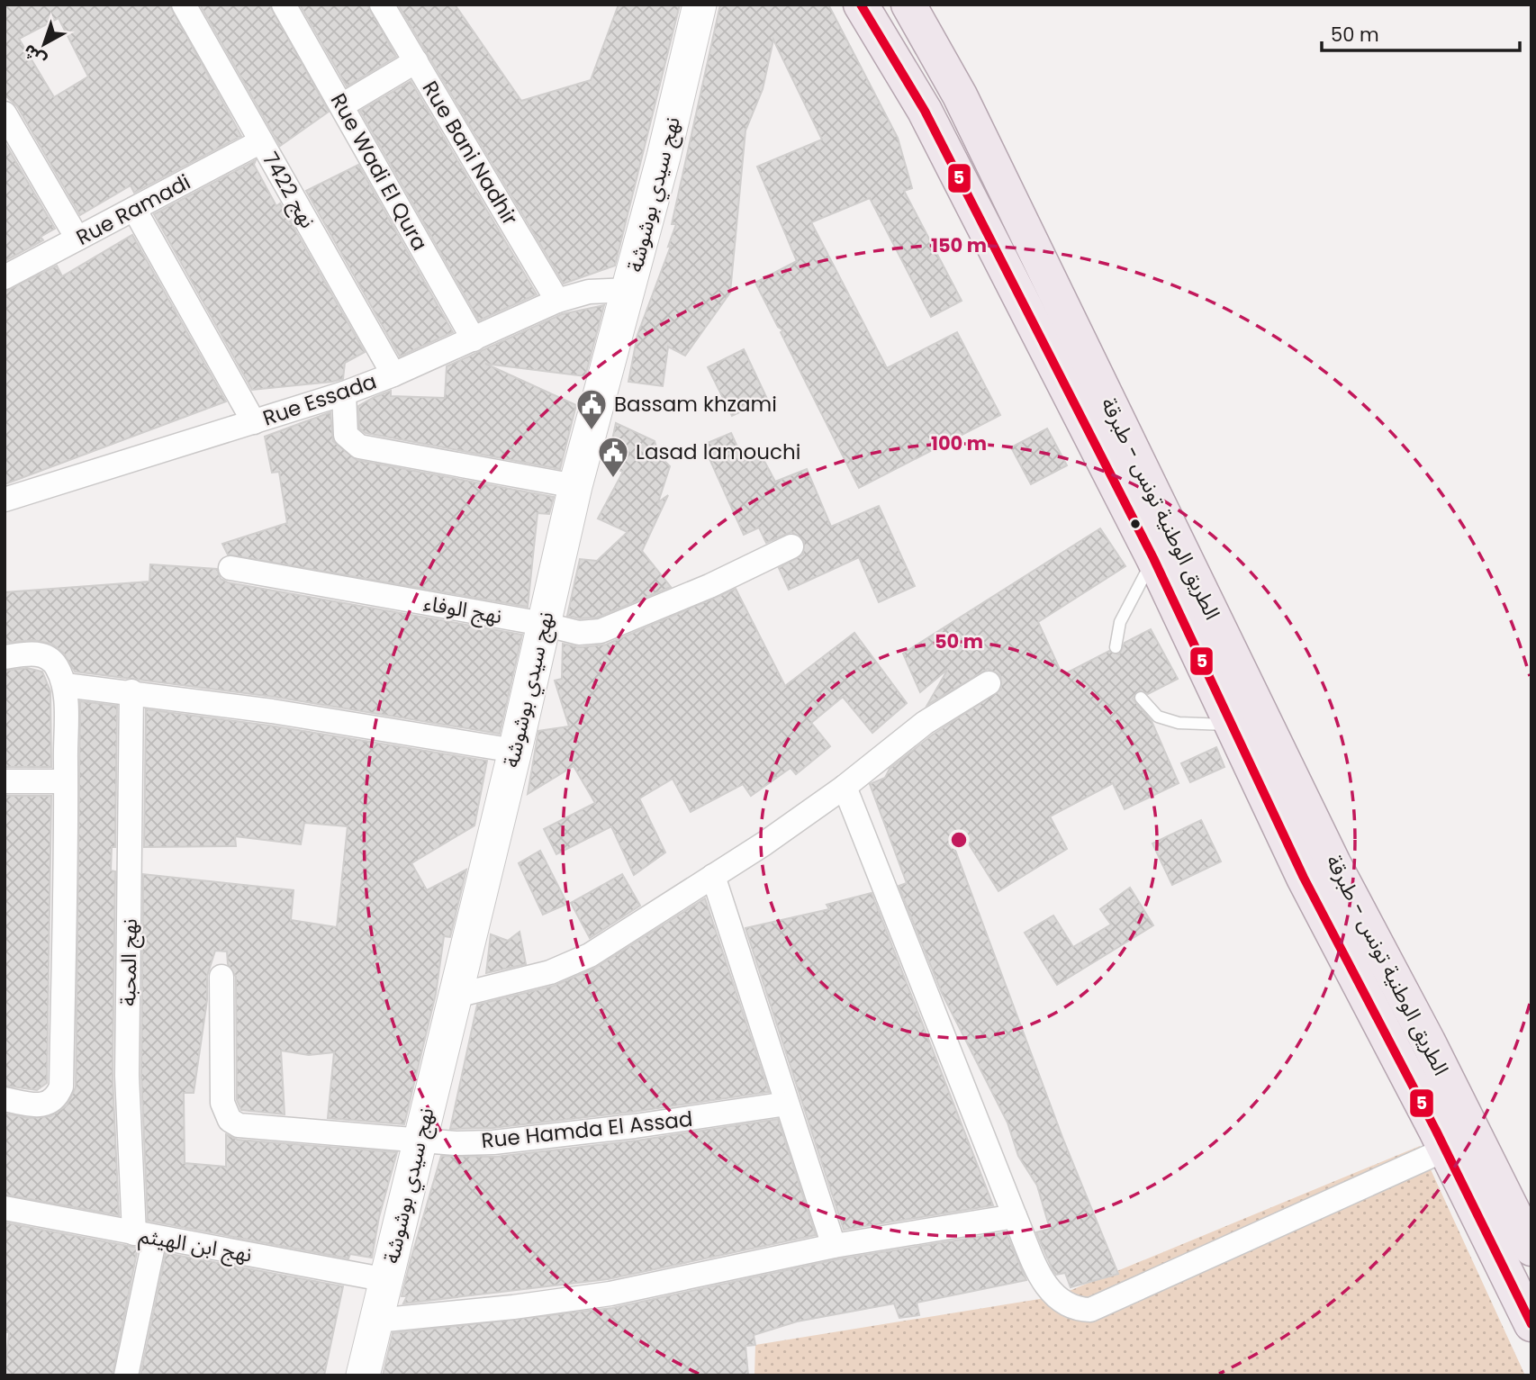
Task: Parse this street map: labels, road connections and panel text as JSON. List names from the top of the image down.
{
  "streets": {
    "main road": ["الطريق الوطنية تونس - طبرقة"],
    "street": [
      "Rue Bani Nadhir",
      "Rue Wadi El Qura",
      "نهج 7422",
      "نهج سيدي بوشوشة",
      "Rue Ramadi",
      "Rue Essada",
      "نهج الوفاء",
      "نهج المحبة",
      "Rue Hamda El Assad",
      "نهج ابن الهيثم"
    ]
  },
  "crossings": [
    ["Rue Bani Nadhir", "Rue Essada"],
    ["Rue Wadi El Qura", "Rue Essada"],
    ["نهج 7422", "Rue Ramadi"],
    ["نهج 7422", "Rue Essada"],
    ["نهج سيدي بوشوشة", "Rue Essada"],
    ["نهج سيدي بوشوشة", "نهج الوفاء"],
    ["نهج سيدي بوشوشة", "Rue Hamda El Assad"],
    ["نهج سيدي بوشوشة", "نهج ابن الهيثم"],
    ["نهج المحبة", "نهج ابن الهيثم"]
  ],
  "places": {
    "public building": ["Bassam khzami", "Lasad lamouchi"]
  },
  "lines": ["transit line 5"],
  "scale_bar": "50 m",
  "north": "bottom left",
  "rings": ["150 m", "100 m", "50 m"]
}
